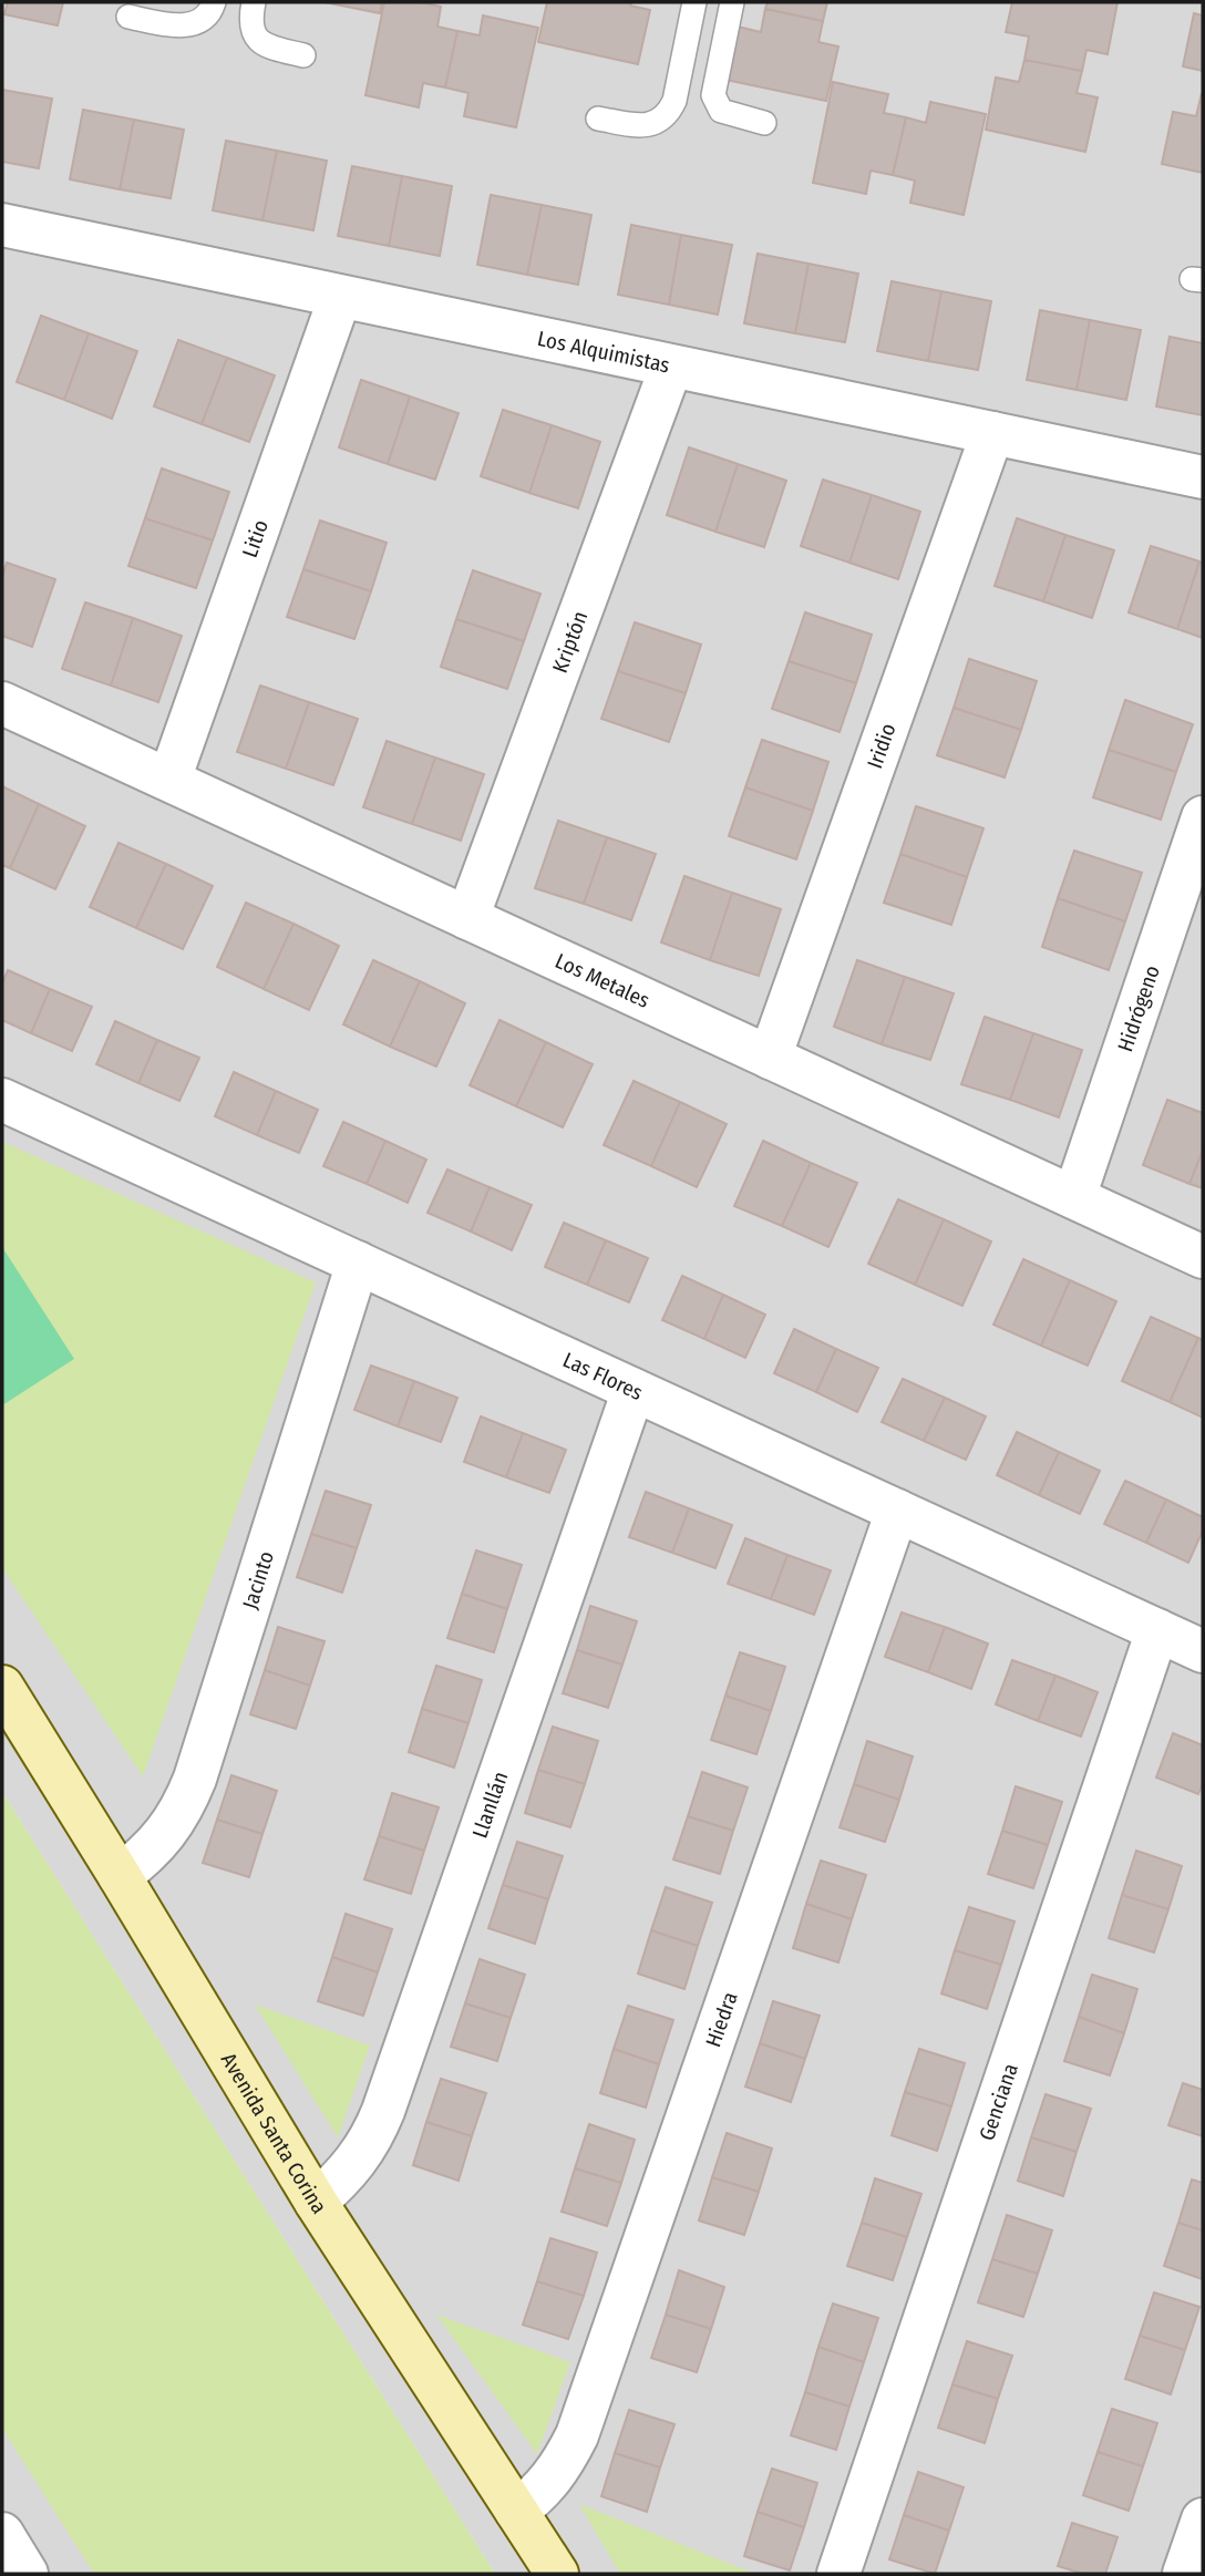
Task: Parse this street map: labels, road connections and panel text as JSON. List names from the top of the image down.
{
  "streets": {
    "street": [
      "Los Alquimistas",
      "Litio",
      "Kriptón",
      "Iridio",
      "Los Metales",
      "Hidrógeno",
      "Las Flores",
      "Jacinto",
      "Llanllán",
      "Hiedra",
      "Genciana",
      "Avenida Santa Corina"
    ]
  },
  "crossings": [
    ["Los Alquimistas", "Litio"],
    ["Los Alquimistas", "Kriptón"],
    ["Los Alquimistas", "Iridio"],
    ["Litio", "Los Metales"],
    ["Kriptón", "Los Metales"],
    ["Iridio", "Los Metales"],
    ["Los Metales", "Hidrógeno"],
    ["Las Flores", "Jacinto"],
    ["Las Flores", "Llanllán"],
    ["Las Flores", "Hiedra"],
    ["Las Flores", "Genciana"],
    ["Jacinto", "Avenida Santa Corina"],
    ["Llanllán", "Avenida Santa Corina"],
    ["Hiedra", "Avenida Santa Corina"]
  ]
}
